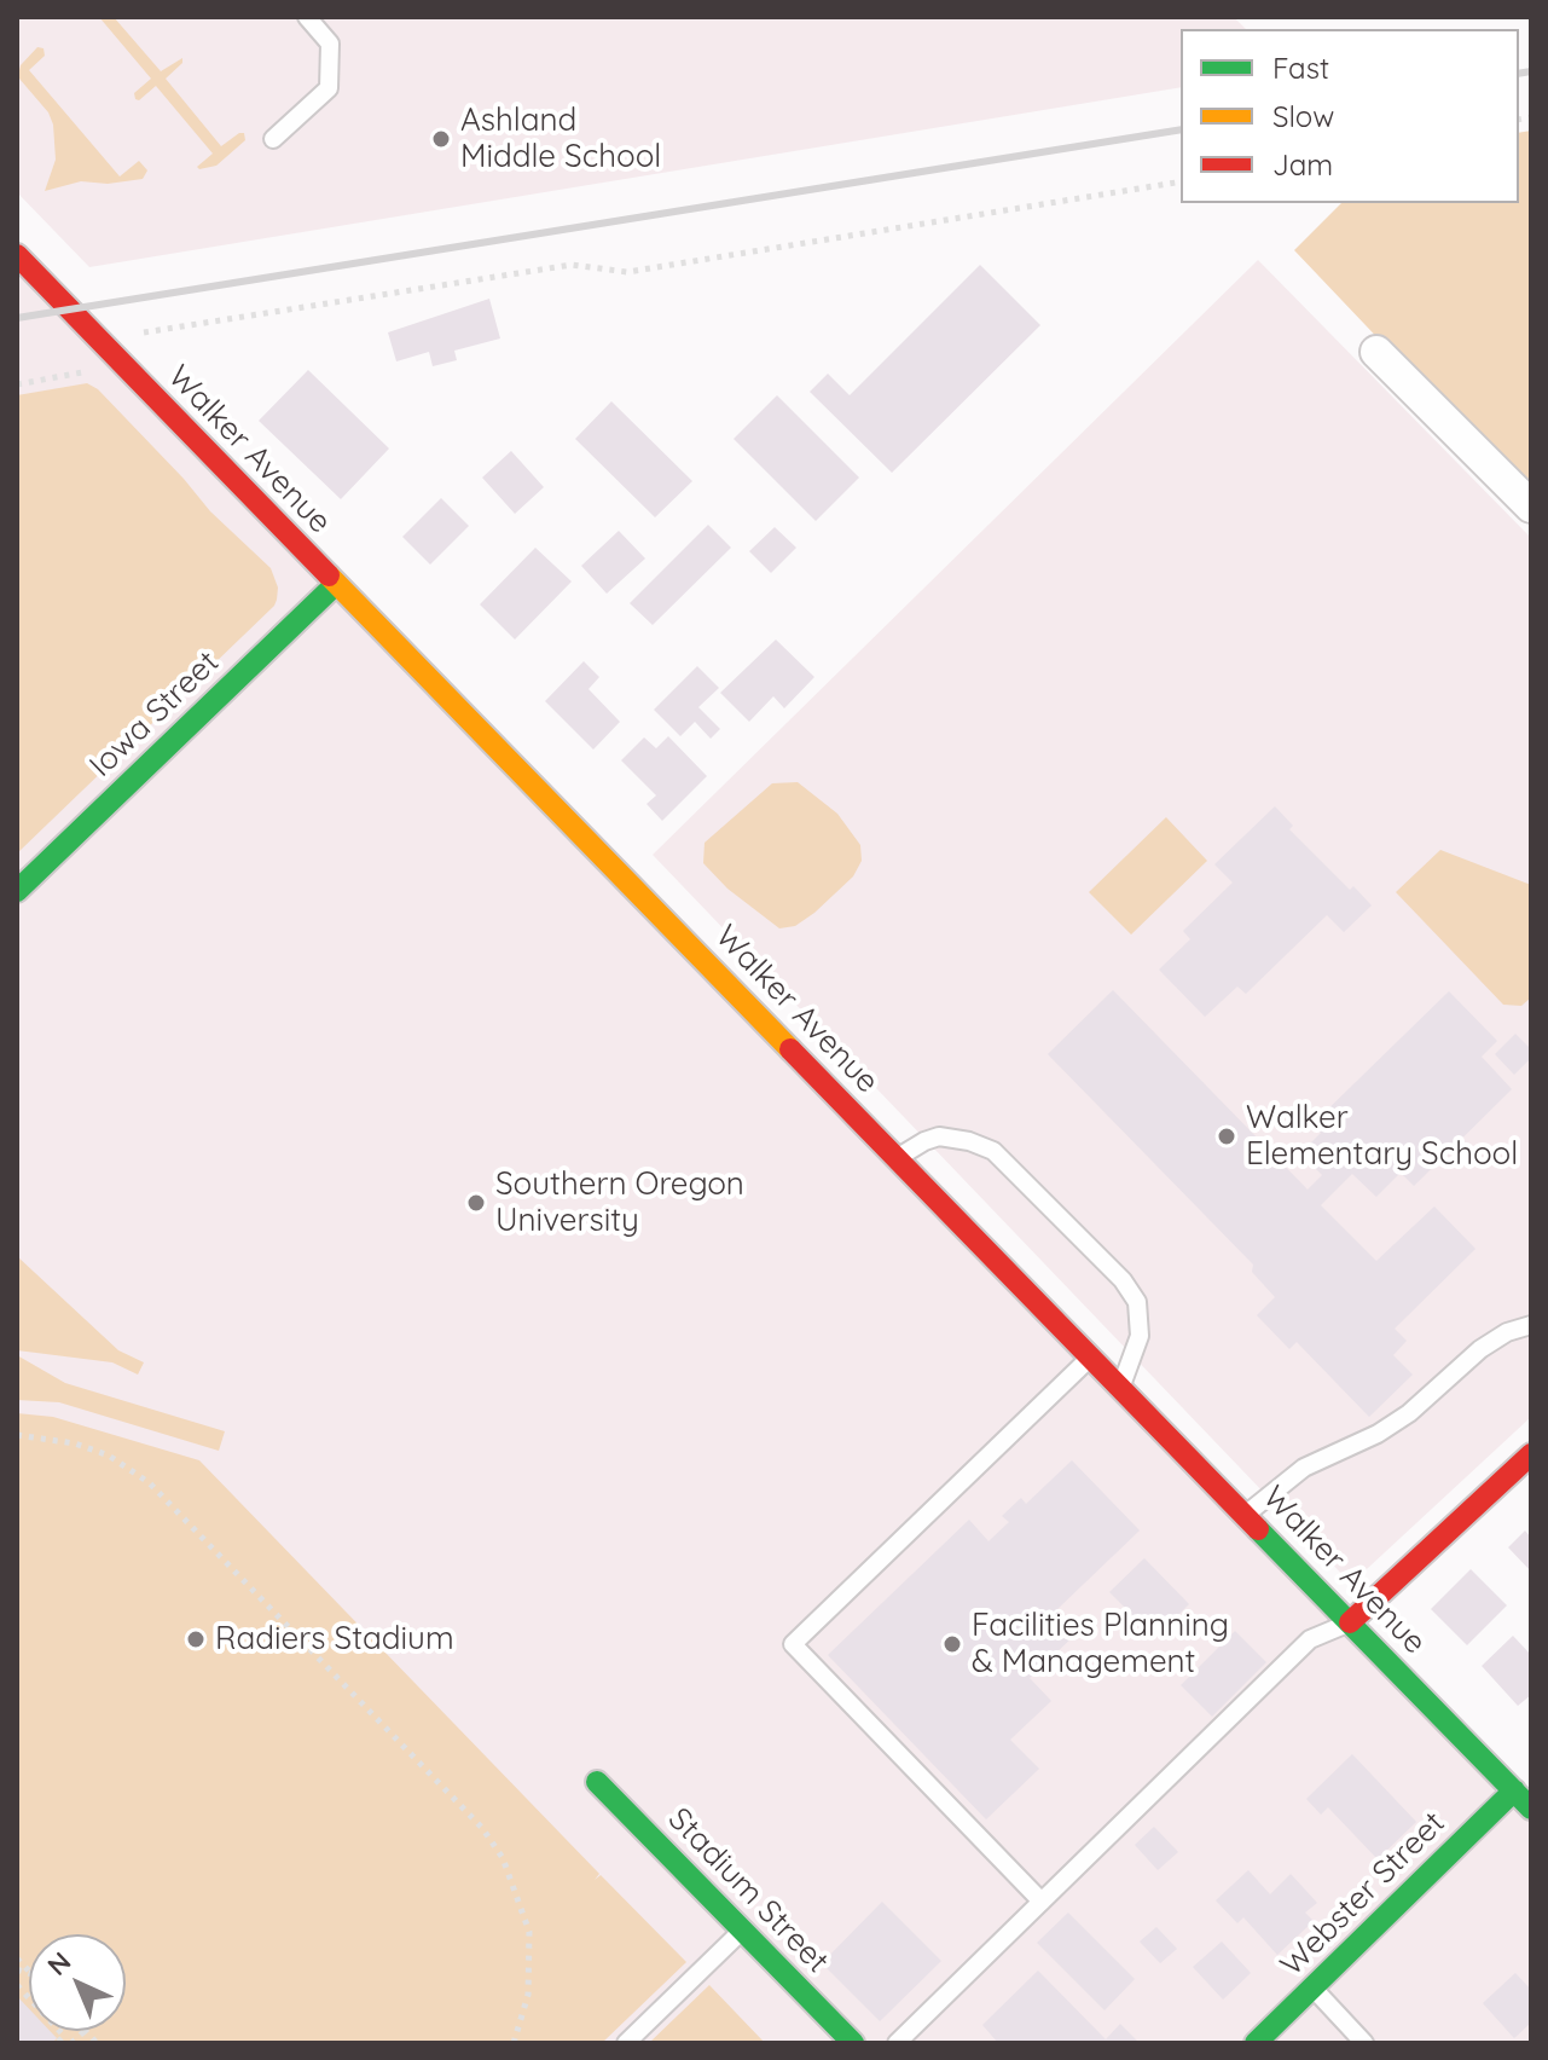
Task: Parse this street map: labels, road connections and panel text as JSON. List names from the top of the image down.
{
  "streets": {
    "street": [
      "Walker Avenue",
      "Iowa Street",
      "Stadium Street",
      "Webster Street"
    ]
  },
  "crossings": [
    ["Walker Avenue", "Iowa Street"],
    ["Walker Avenue", "Webster Street"]
  ],
  "places": [
    "Ashland Middle School",
    "Walker Elementary School",
    "Southern Oregon University",
    "Radiers Stadium",
    "Facilities Planning & Management"
  ],
  "legend": ["Fast", "Slow", "Jam"],
  "north": "top left"
}
